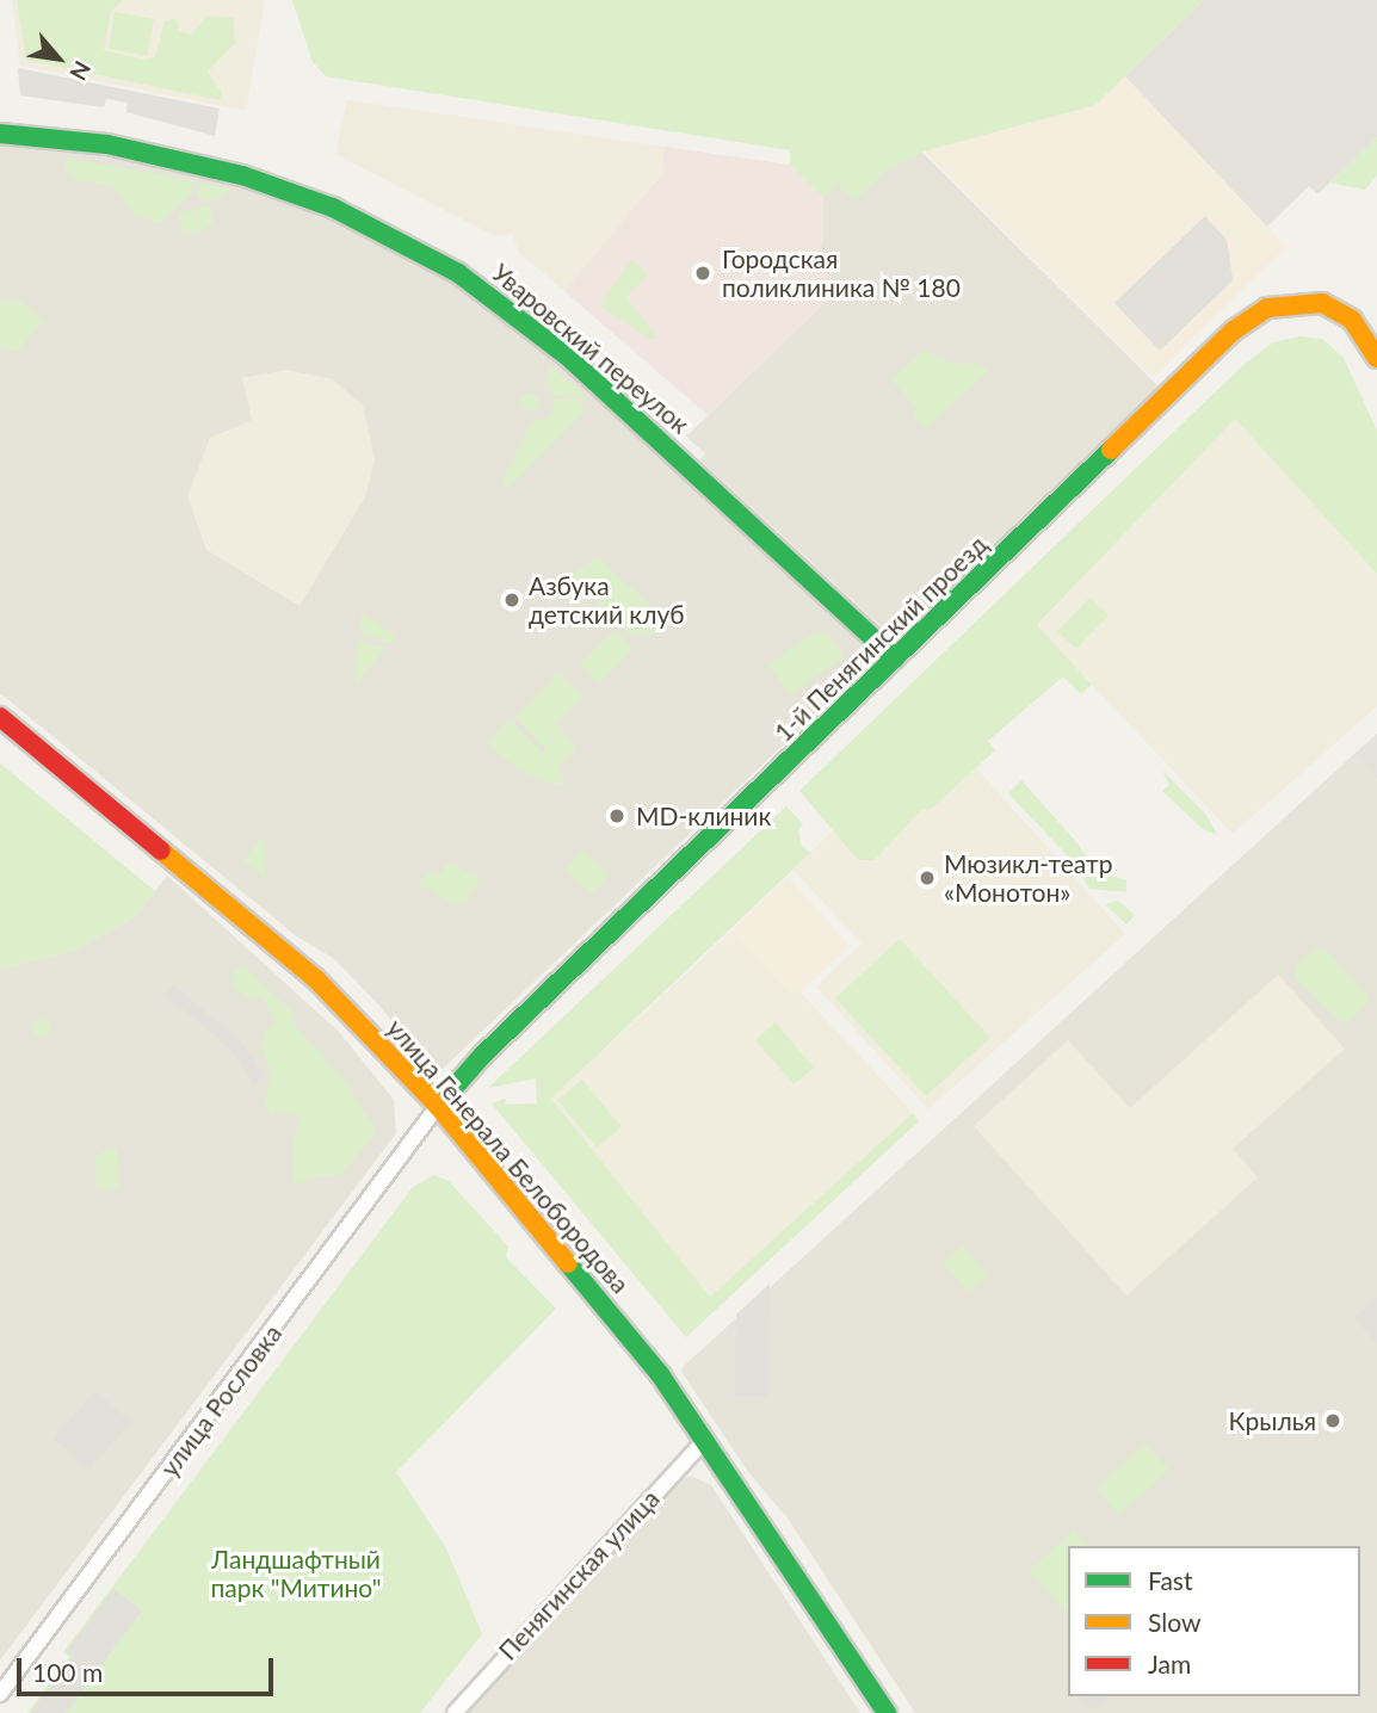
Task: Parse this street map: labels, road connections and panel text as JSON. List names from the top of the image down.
{
  "streets": {
    "street": [
      "Уваровский переулок",
      "1-й Пенягинский проезд",
      "улица Генерала Белобородова",
      "улица Рословка",
      "Пенягинская улица"
    ]
  },
  "crossings": [
    ["Уваровский переулок", "1-й Пенягинский проезд"],
    ["1-й Пенягинский проезд", "улица Генерала Белобородова"],
    ["1-й Пенягинский проезд", "улица Рословка"],
    ["улица Генерала Белобородова", "улица Рословка"],
    ["улица Генерала Белобородова", "Пенягинская улица"]
  ],
  "parks": ["Ландшафтный парк \"Митино\""],
  "places": [
    "Городская поликлиника № 180",
    "Азбука детский клуб",
    "MD-клиник",
    "Мюзикл-театр «Монотон»",
    "Крылья"
  ],
  "legend": ["Fast", "Slow", "Jam"],
  "scale_bar": "100 m",
  "north": "bottom right"
}
